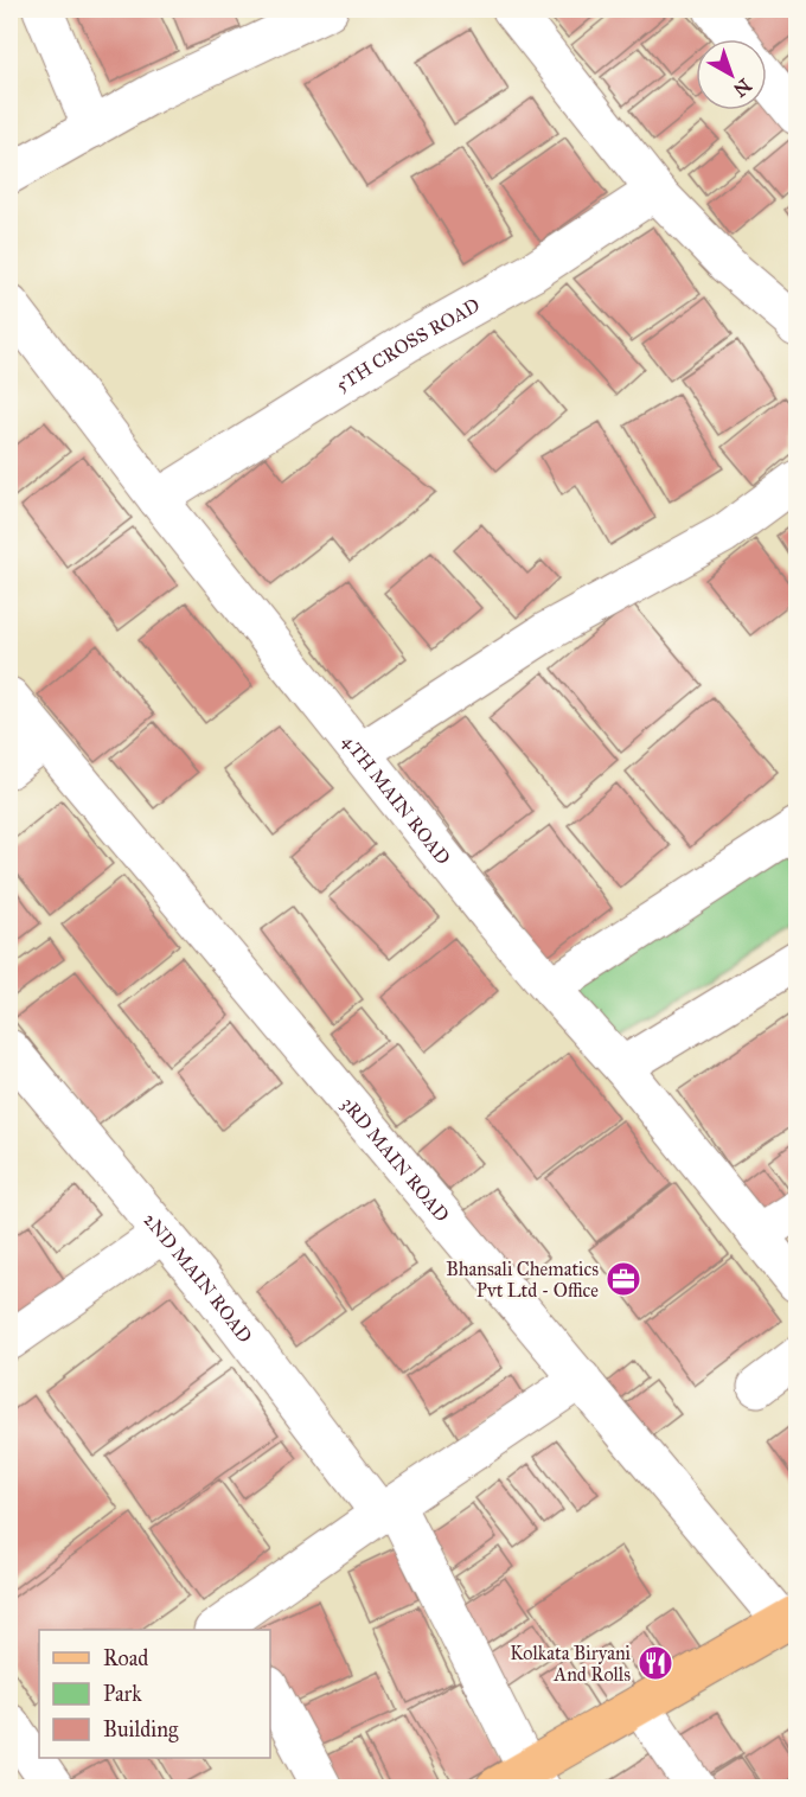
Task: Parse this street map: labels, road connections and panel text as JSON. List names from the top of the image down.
{
  "streets": {
    "street": [
      "5TH CROSS ROAD",
      "4TH MAIN ROAD",
      "3RD MAIN ROAD",
      "2ND MAIN ROAD"
    ]
  },
  "crossings": [
    ["5TH CROSS ROAD", "4TH MAIN ROAD"]
  ],
  "places": {
    "office": ["Bhansali Chematics Pvt Ltd - Office"],
    "restaurant": ["Kolkata Biryani And Rolls"]
  },
  "legend": ["Road", "Park", "Building"],
  "north": "bottom right"
}
